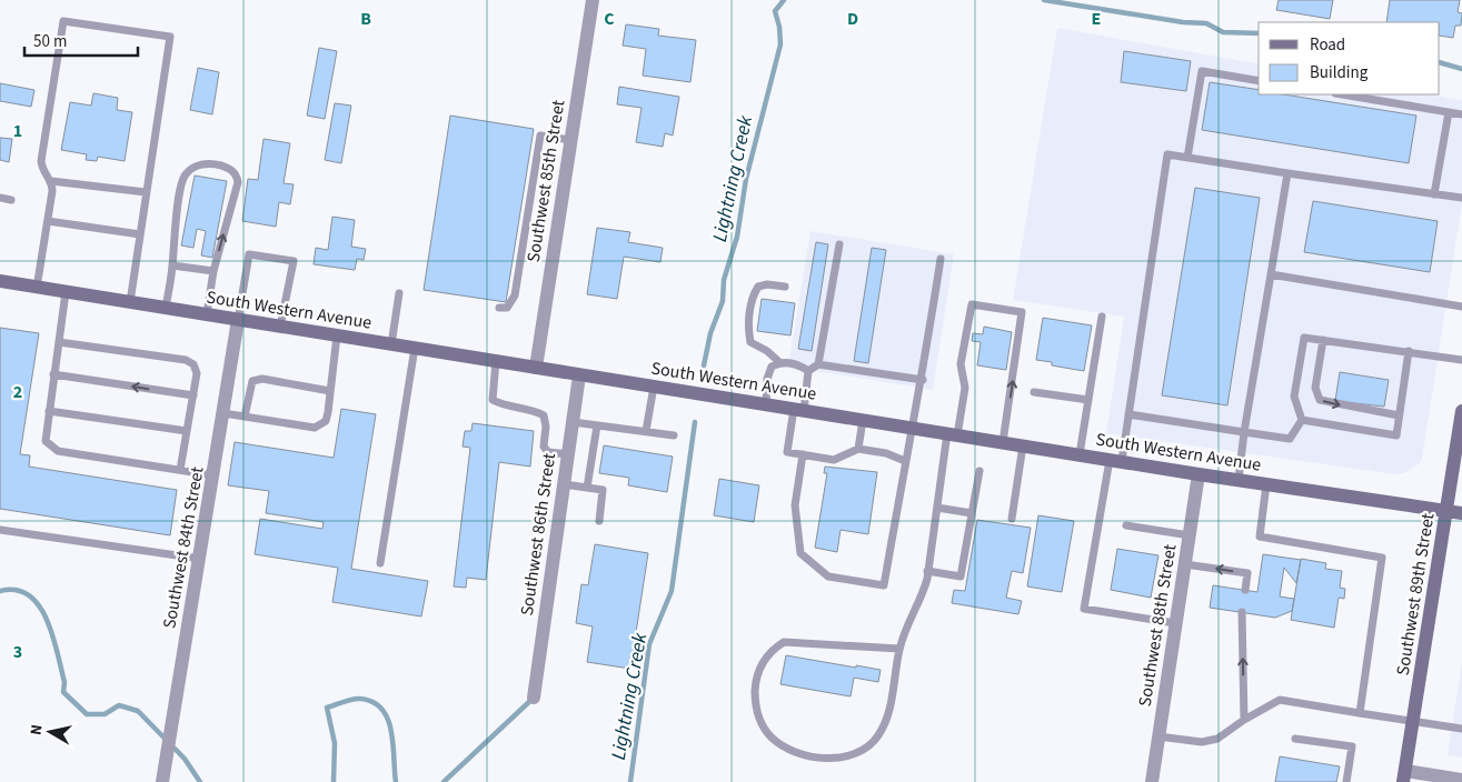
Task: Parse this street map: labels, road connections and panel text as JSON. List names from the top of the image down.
{
  "streets": {
    "main road": ["South Western Avenue", "Southwest 89th Street"],
    "street": [
      "Southwest 85th Street",
      "Southwest 86th Street",
      "Southwest 84th Street",
      "Southwest 88th Street"
    ]
  },
  "crossings": [
    ["Southwest 85th Street", "South Western Avenue"],
    ["South Western Avenue", "Southwest 86th Street"],
    ["South Western Avenue", "Southwest 84th Street"],
    ["South Western Avenue", "Southwest 89th Street"],
    ["South Western Avenue", "Southwest 88th Street"]
  ],
  "water": ["Lightning Creek"],
  "legend": ["Road", "Building"],
  "scale_bar": "50 m",
  "north": "left",
  "grid": {
    "columns": [
      "B",
      "C",
      "D",
      "E"
    ],
    "rows": ["1", "2", "3"]
  }
}
